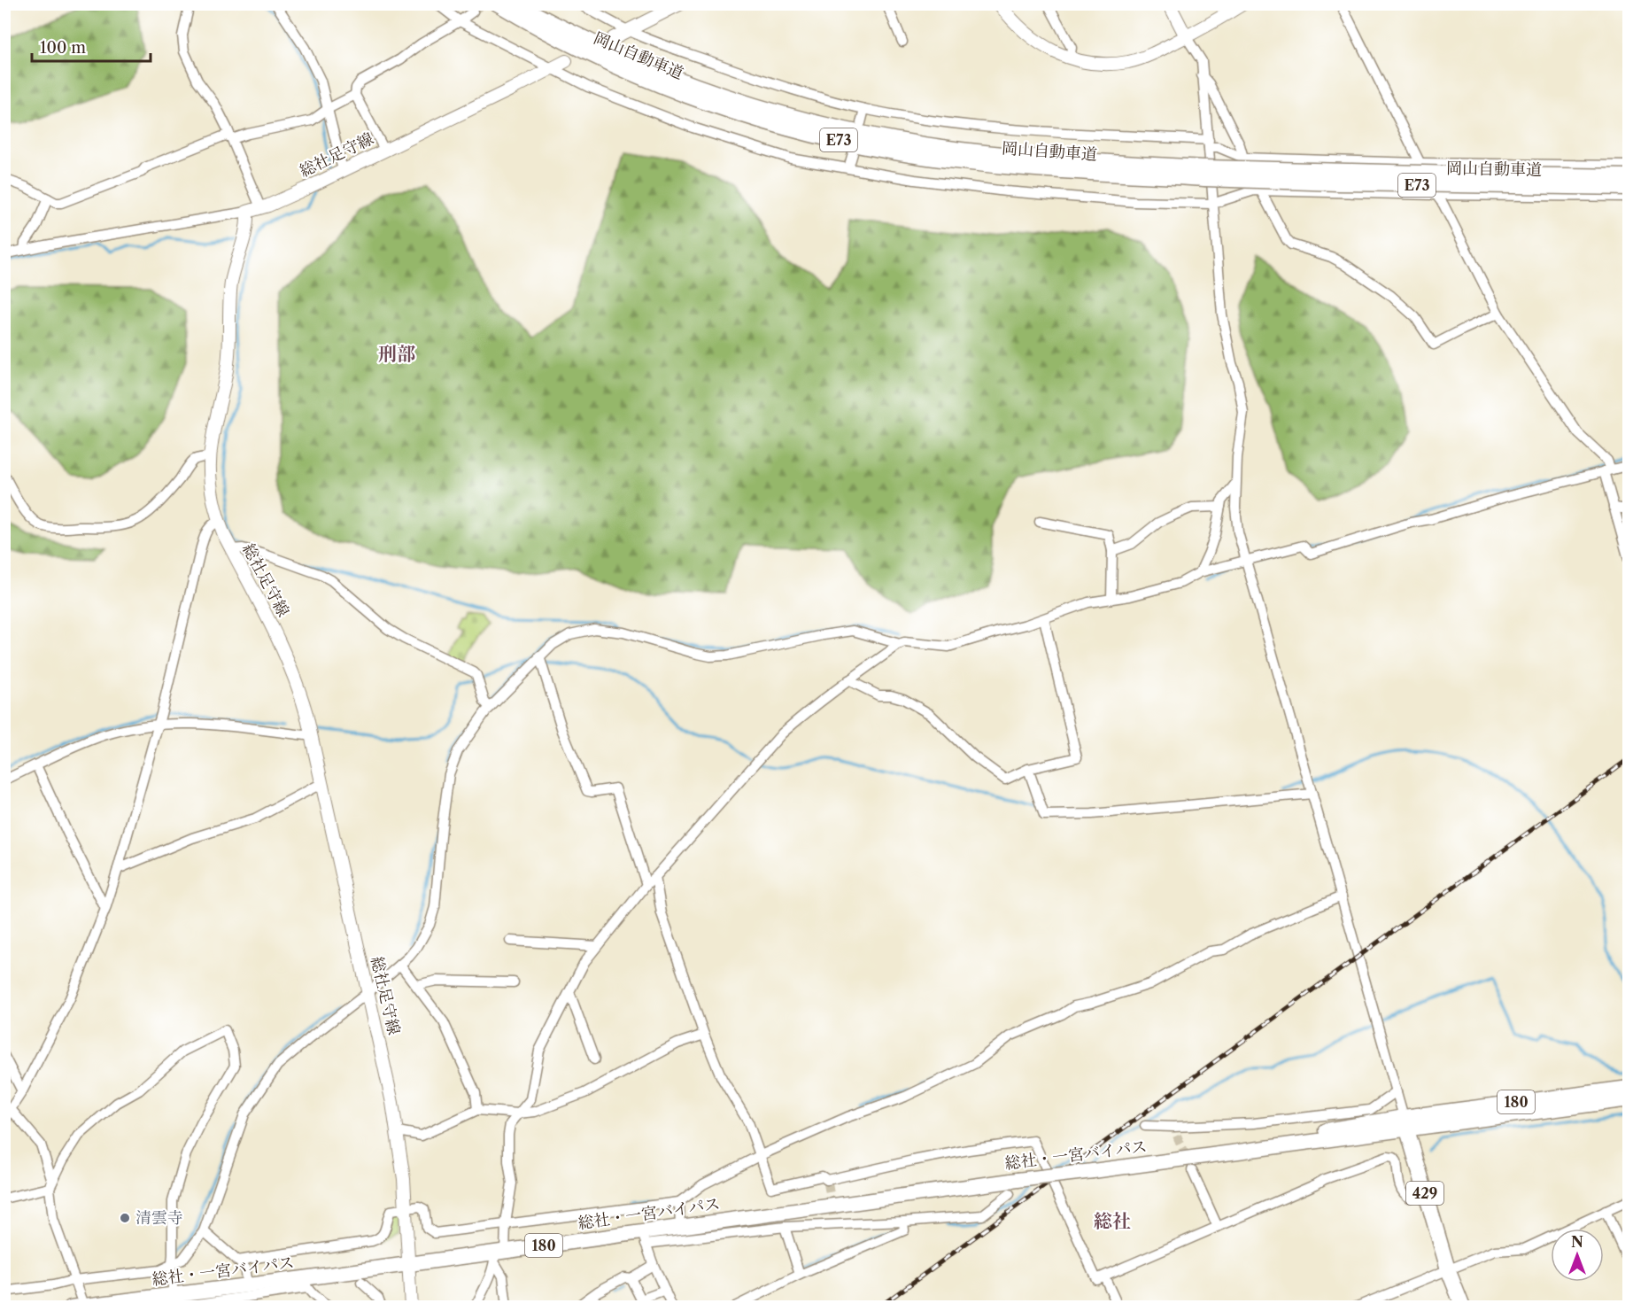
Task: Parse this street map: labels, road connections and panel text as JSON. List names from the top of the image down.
{
  "streets": {
    "highway": [
      "岡山自動車道",
      "E73",
      "180",
      "総社・一宮バイパス",
      "429"
    ],
    "main road": ["総社足守線"]
  },
  "crossings": [
    ["総社足守線", "総社・一宮バイパス"],
    ["総社・一宮バイパス", "429"]
  ],
  "districts": ["刑部", "総社"],
  "places": ["清雲寺"],
  "scale_bar": "100 m",
  "north": "top"
}
